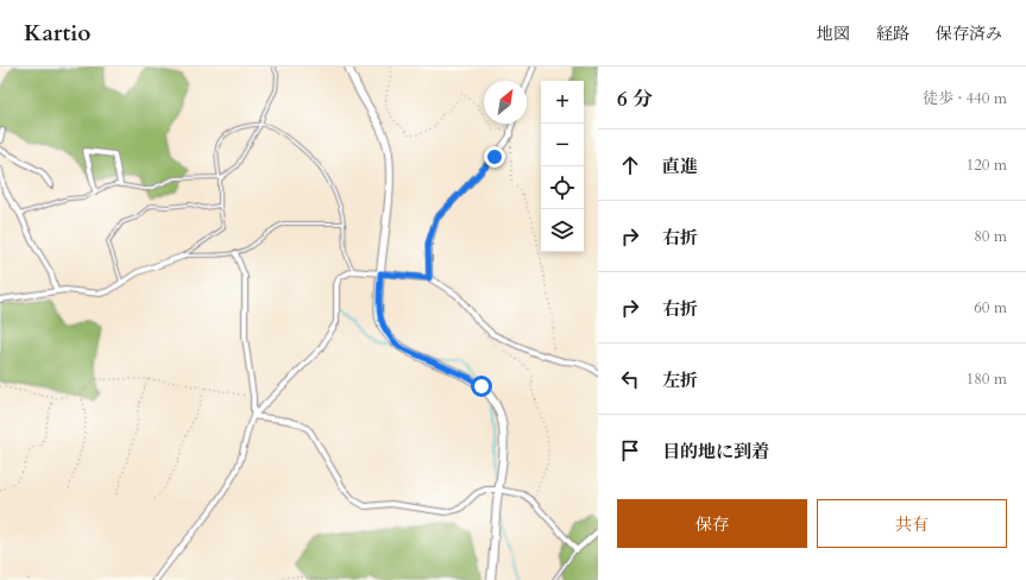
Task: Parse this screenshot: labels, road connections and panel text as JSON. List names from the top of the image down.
{
  "north": "top right",
  "page": {
    "header": "Kartio",
    "nav": ["地図", "経路", "保存済み"],
    "heading": ["6 分", "徒歩 · 440 m"],
    "map_buttons": ["+", "−"],
    "list": [
      ["直進", "120 m"],
      ["右折", "80 m"],
      ["右折", "60 m"],
      ["左折", "180 m"],
      "目的地に到着"
    ],
    "buttons": ["保存", "共有"]
  }
}
